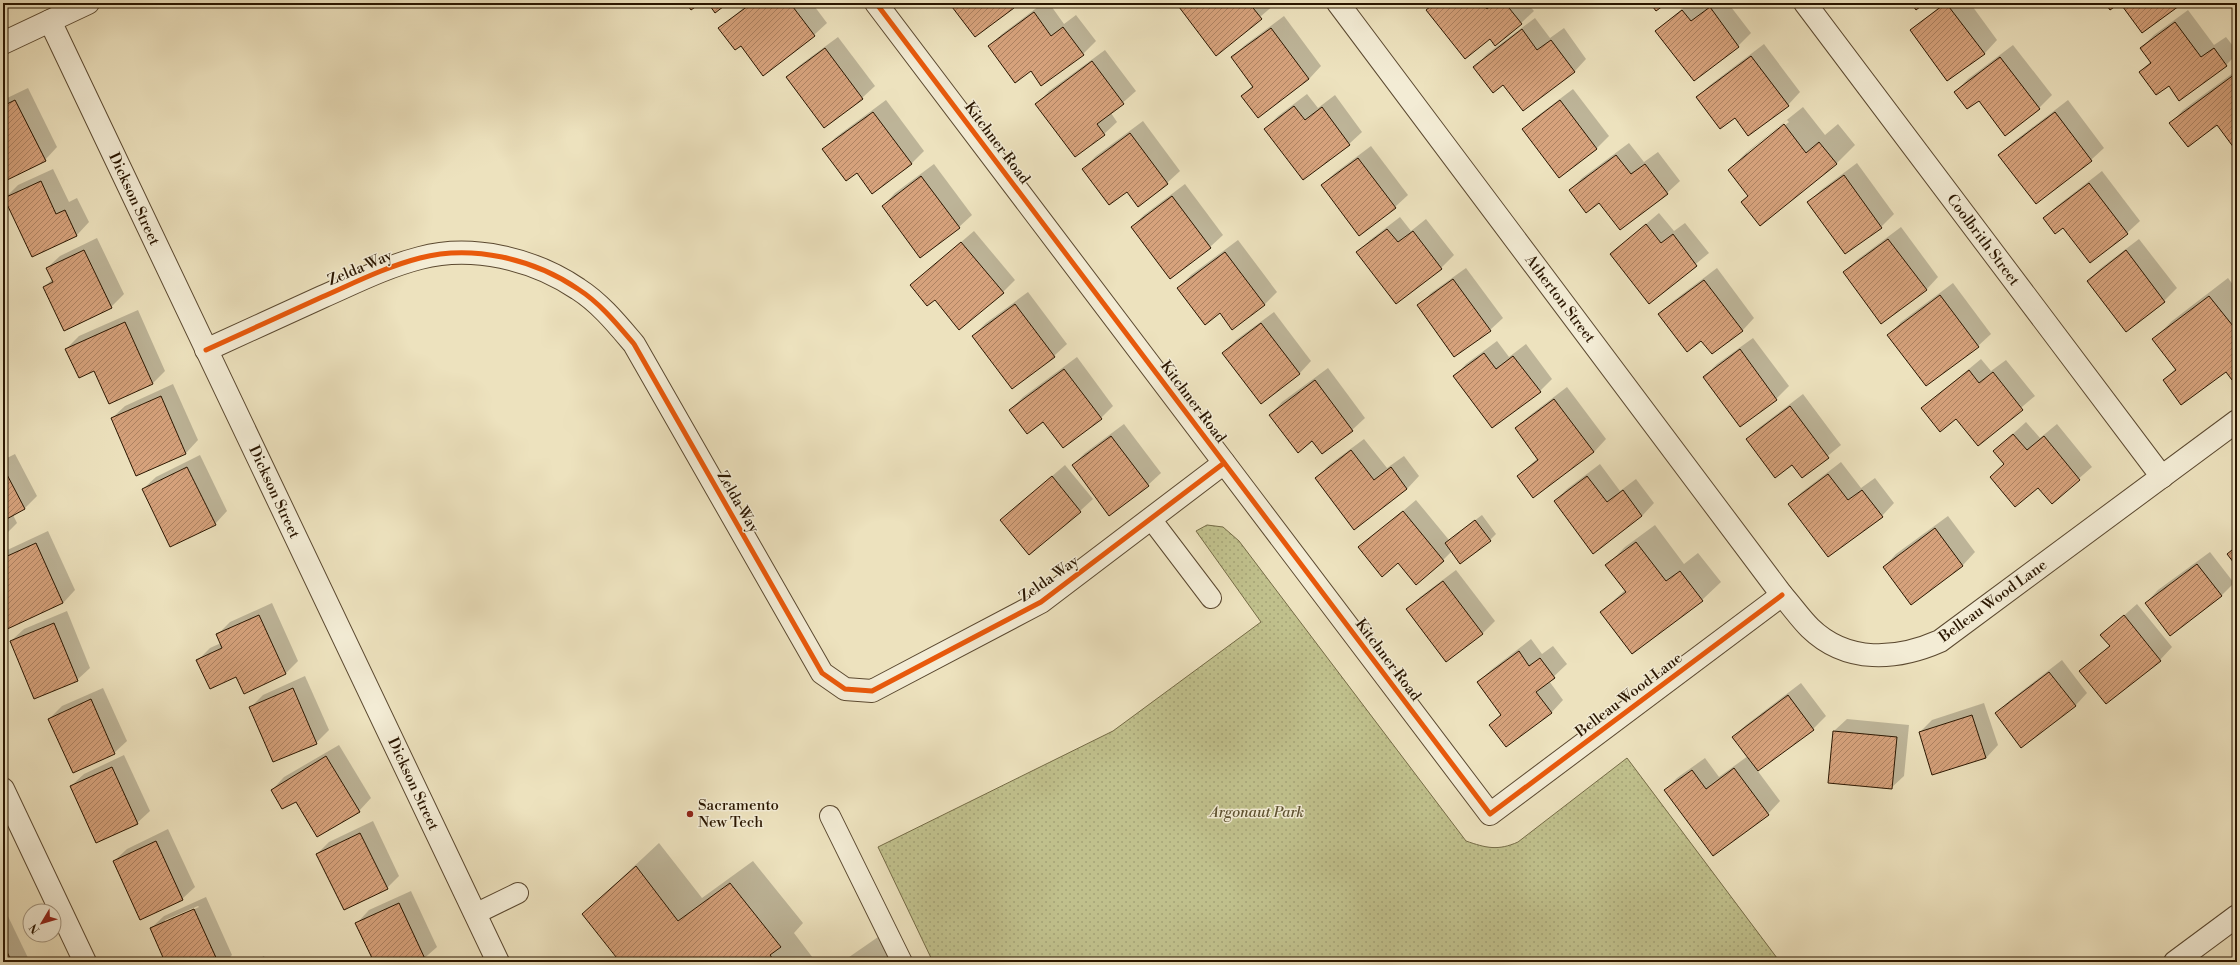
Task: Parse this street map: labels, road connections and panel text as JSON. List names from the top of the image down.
{
  "streets": {
    "street": [
      "Kitchner Road",
      "Dickson Street",
      "Coolbrith Street",
      "Zelda Way",
      "Atherton Street",
      "Belleau Wood Lane"
    ]
  },
  "crossings": [
    ["Kitchner Road", "Zelda Way"],
    ["Kitchner Road", "Belleau Wood Lane"],
    ["Dickson Street", "Zelda Way"],
    ["Coolbrith Street", "Belleau Wood Lane"],
    ["Atherton Street", "Belleau Wood Lane"]
  ],
  "parks": ["Argonaut Park"],
  "places": ["Sacramento New Tech"],
  "north": "bottom left"
}
